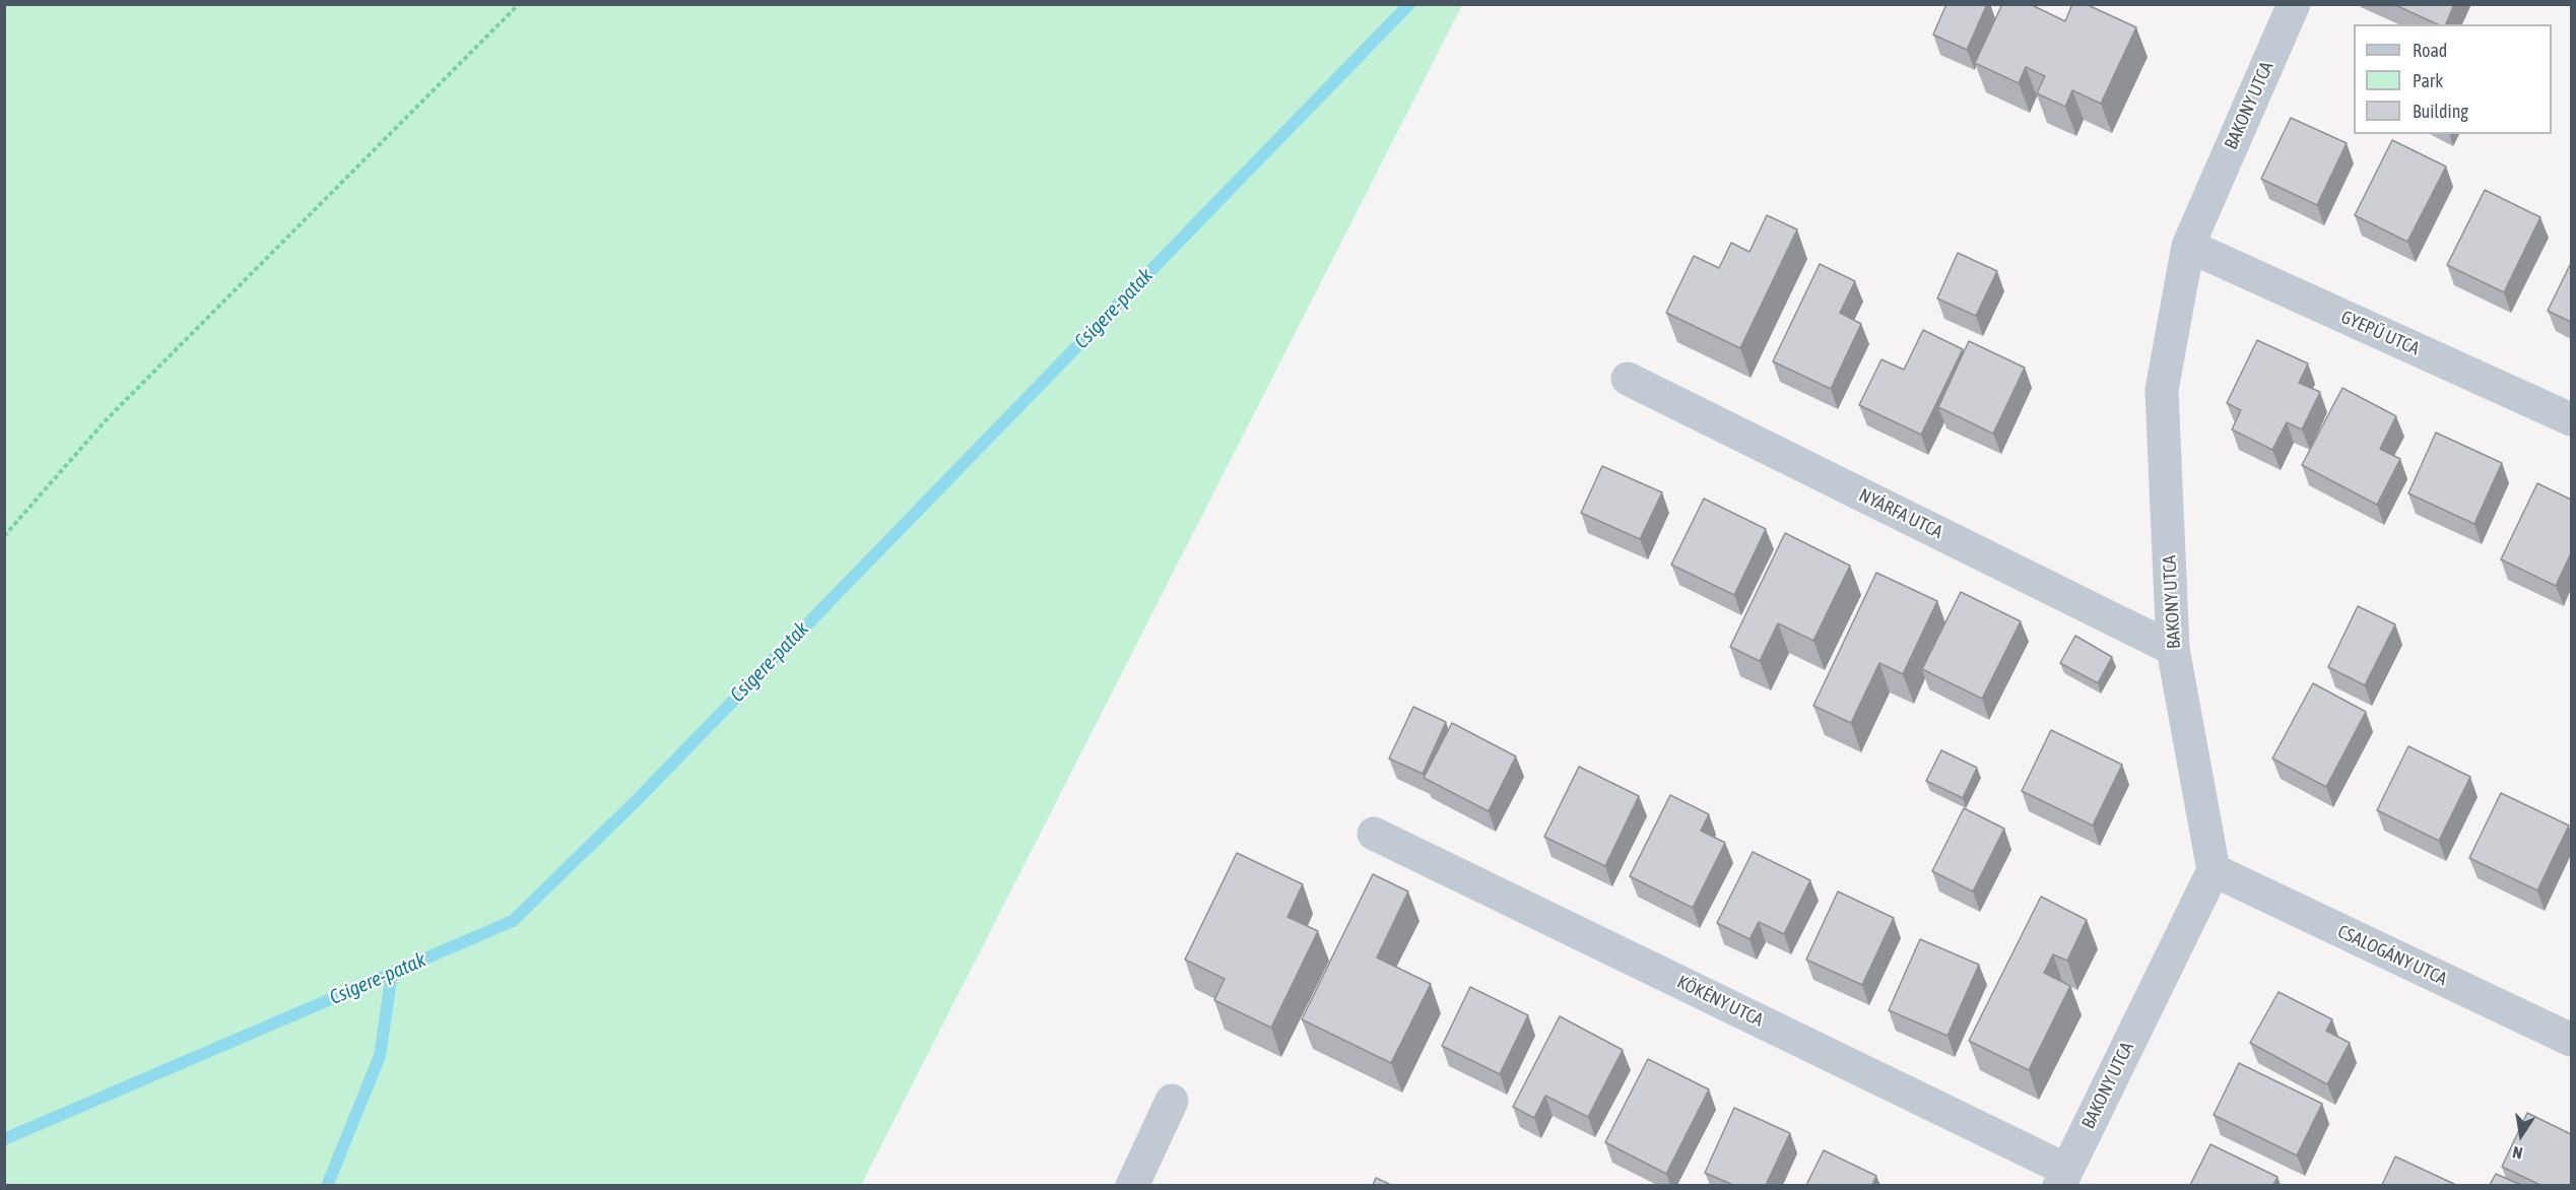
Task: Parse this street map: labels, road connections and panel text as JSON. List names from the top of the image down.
{
  "streets": {
    "street": [
      "BAKONY UTCA",
      "GYEPŰ UTCA",
      "NYÁRFA UTCA",
      "CSALOGÁNY UTCA",
      "KÖKÉNY UTCA"
    ]
  },
  "crossings": [
    ["BAKONY UTCA", "GYEPŰ UTCA"],
    ["BAKONY UTCA", "NYÁRFA UTCA"],
    ["BAKONY UTCA", "CSALOGÁNY UTCA"],
    ["BAKONY UTCA", "KÖKÉNY UTCA"]
  ],
  "water": ["Csigere-patak"],
  "legend": ["Road", "Park", "Building"],
  "north": "bottom"
}
